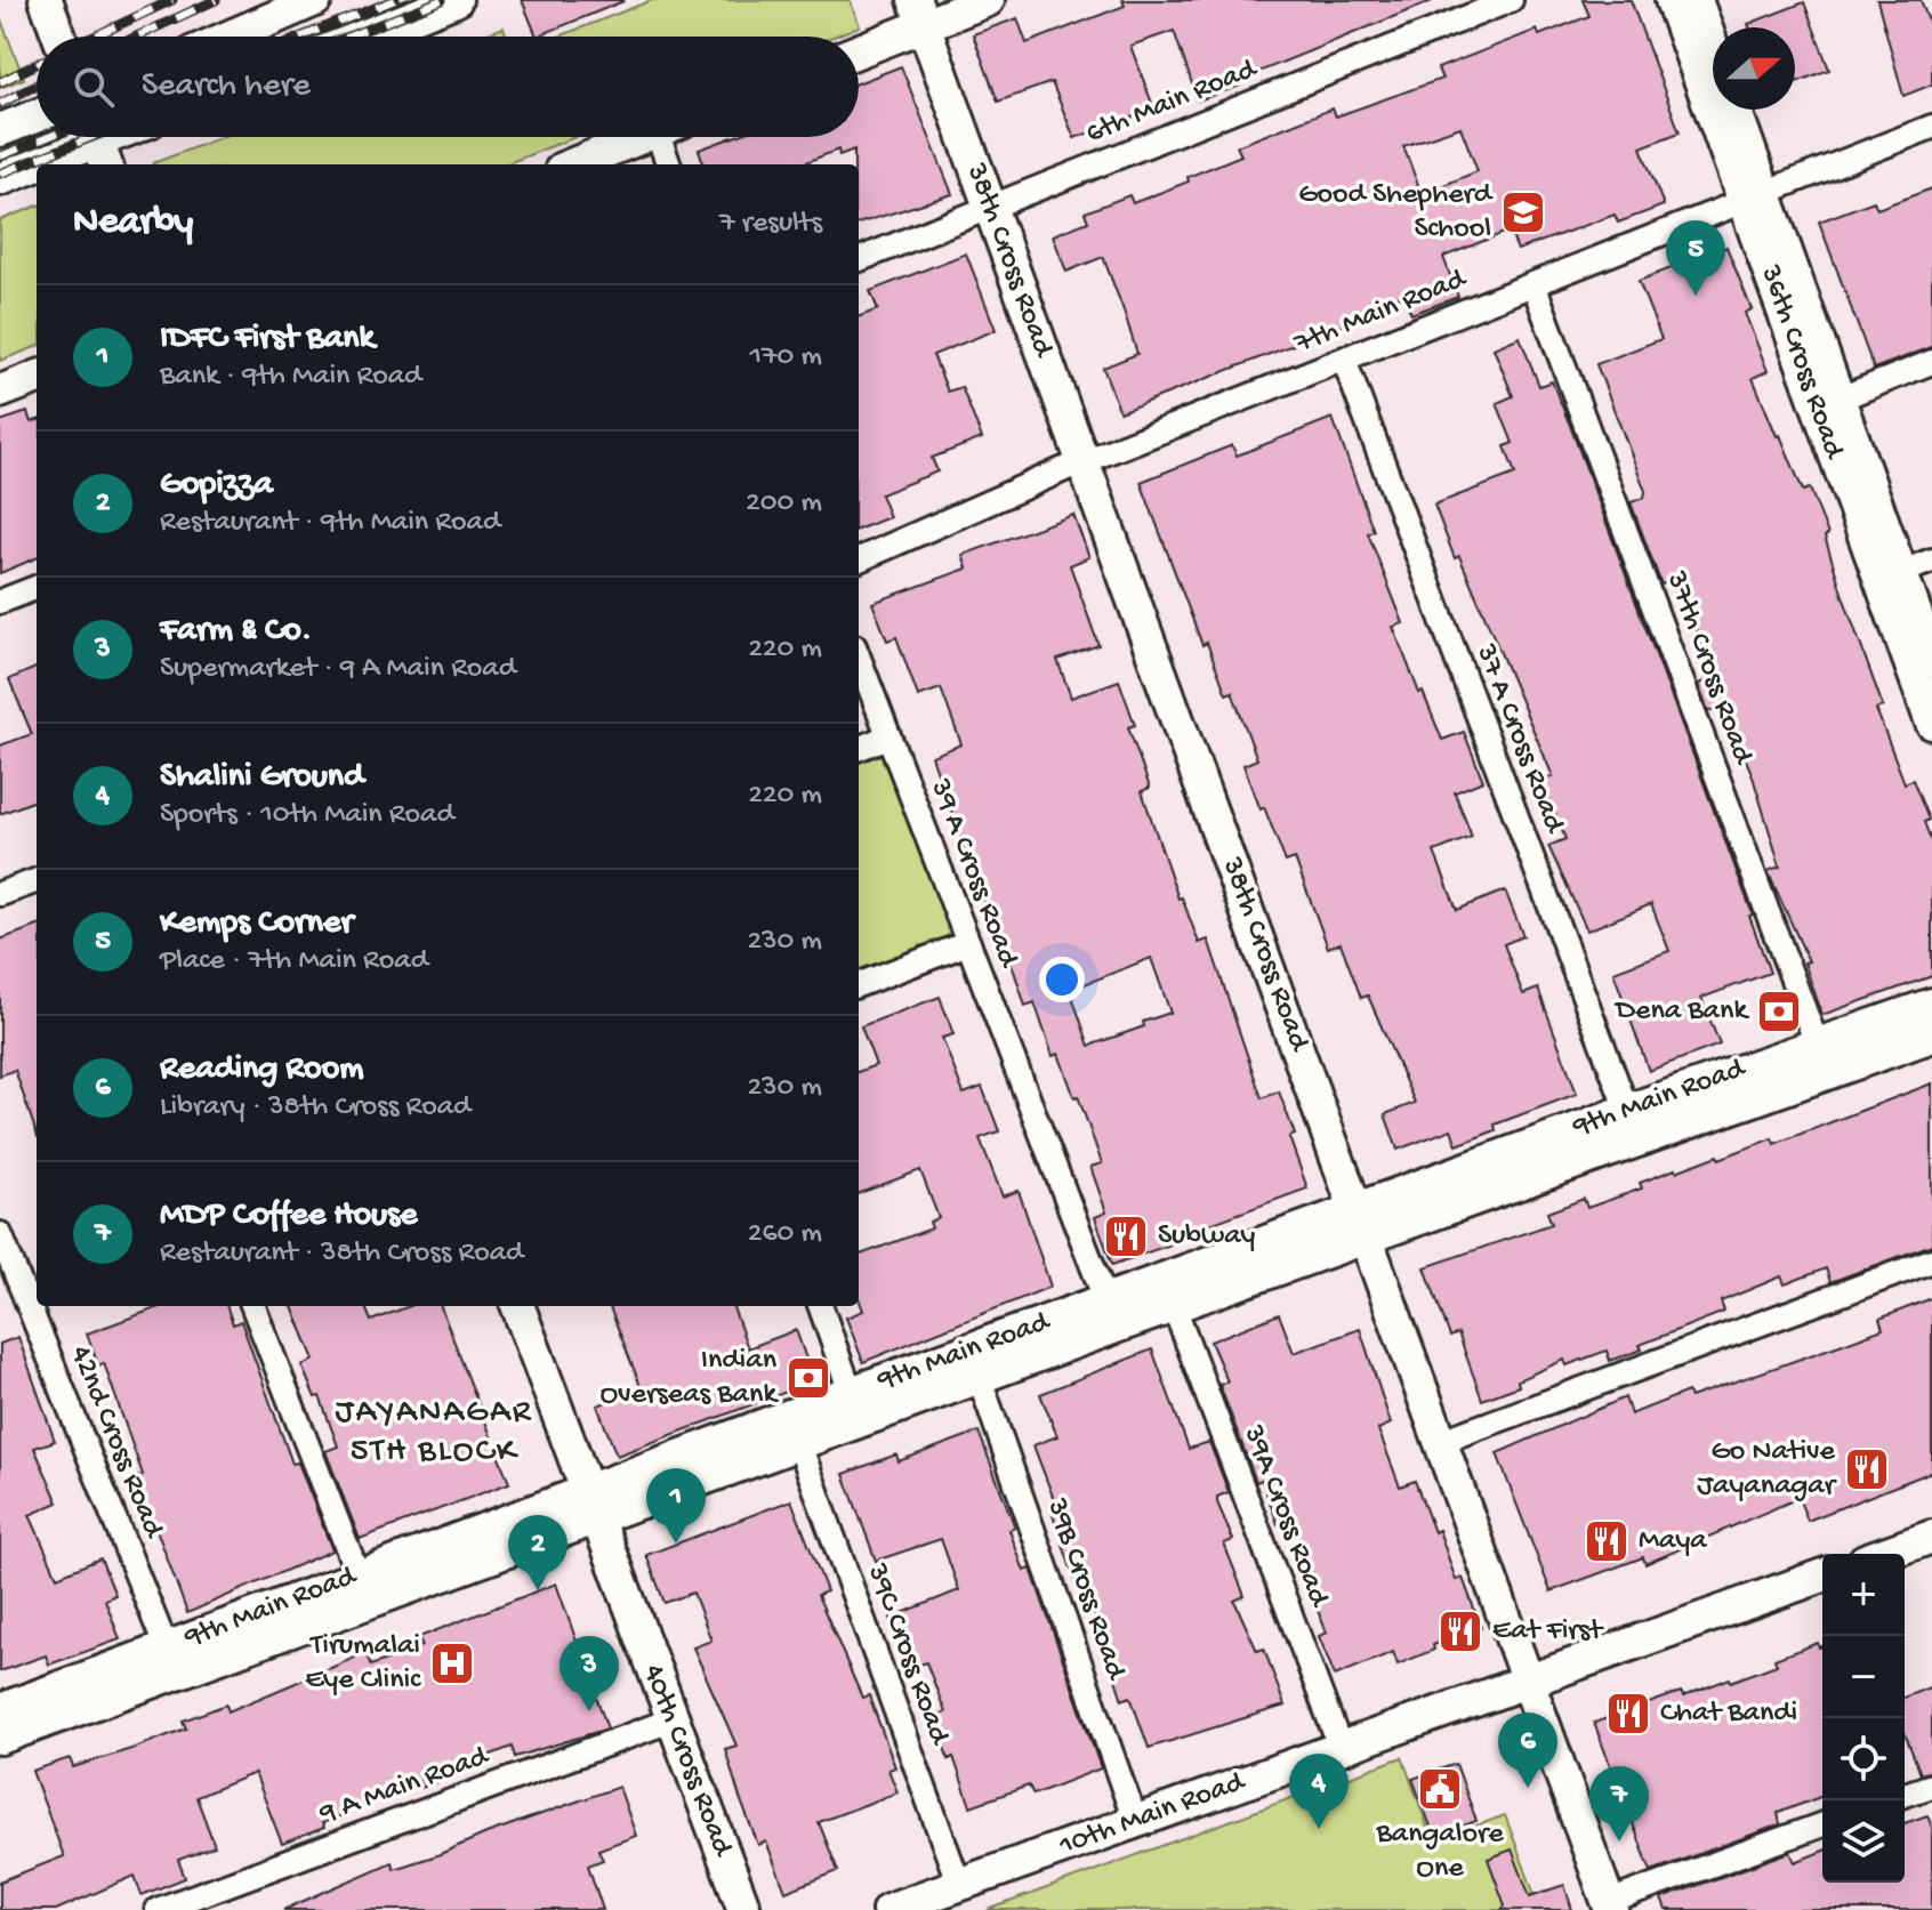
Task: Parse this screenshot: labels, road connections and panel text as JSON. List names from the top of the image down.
{
  "streets": {
    "main road": [
      "38th Cross Road",
      "36th Cross Road",
      "9th Main Road",
      "40th Cross Road",
      "10th Main Road"
    ],
    "street": [
      "6th Main Road",
      "7th Main Road",
      "37th Cross Road",
      "37 A Cross Road",
      "39 A Cross Road",
      "42nd Cross Road",
      "39A Cross Road",
      "39B Cross Road",
      "39C Cross Road",
      "9 A Main Road"
    ]
  },
  "crossings": [
    ["6th Main Road", "38th Cross Road"],
    ["38th Cross Road", "7th Main Road"],
    ["38th Cross Road", "9th Main Road"],
    ["38th Cross Road", "10th Main Road"],
    ["7th Main Road", "36th Cross Road"],
    ["7th Main Road", "37th Cross Road"],
    ["7th Main Road", "37 A Cross Road"],
    ["37th Cross Road", "9th Main Road"],
    ["37 A Cross Road", "9th Main Road"],
    ["39 A Cross Road", "9th Main Road"],
    ["9th Main Road", "42nd Cross Road"],
    ["9th Main Road", "39A Cross Road"],
    ["9th Main Road", "39B Cross Road"],
    ["9th Main Road", "39C Cross Road"],
    ["9th Main Road", "40th Cross Road"],
    ["39A Cross Road", "10th Main Road"],
    ["39B Cross Road", "10th Main Road"],
    ["39C Cross Road", "10th Main Road"],
    ["40th Cross Road", "9 A Main Road"]
  ],
  "districts": ["JAYANAGAR 5TH BLOCK"],
  "places": {
    "school or university": ["Good Shepherd School"],
    "bank": ["Dena Bank", "Indian Overseas Bank"],
    "restaurant": [
      "Subway",
      "Go Native Jayanagar",
      "Maya",
      "Eat First",
      "Chat Bandi"
    ],
    "hospital": ["Tirumalai Eye Clinic"],
    "public building": ["Bangalore One"]
  },
  "north": "right",
  "page": {
    "search": "Search here",
    "heading": ["Nearby", "7 results"],
    "pins": [
      "5",
      "1",
      "2",
      "3",
      "6",
      "4",
      "7"
    ],
    "list": [
      {
        "mark": "1",
        "name": "IDFC First Bank",
        "note": "Bank · 9th Main Road",
        "value": "170 m"
      },
      {
        "mark": "2",
        "name": "Gopizza",
        "note": "Restaurant · 9th Main Road",
        "value": "200 m"
      },
      {
        "mark": "3",
        "name": "Farm & Co.",
        "note": "Supermarket · 9 A Main Road",
        "value": "220 m"
      },
      {
        "mark": "4",
        "name": "Shalini Ground",
        "note": "Sports · 10th Main Road",
        "value": "220 m"
      },
      {
        "mark": "5",
        "name": "Kemps Corner",
        "note": "Place · 7th Main Road",
        "value": "230 m"
      },
      {
        "mark": "6",
        "name": "Reading Room",
        "note": "Library · 38th Cross Road",
        "value": "230 m"
      },
      {
        "mark": "7",
        "name": "MDP Coffee House",
        "note": "Restaurant · 38th Cross Road",
        "value": "260 m"
      }
    ],
    "map_buttons": ["+", "−"]
  }
}
